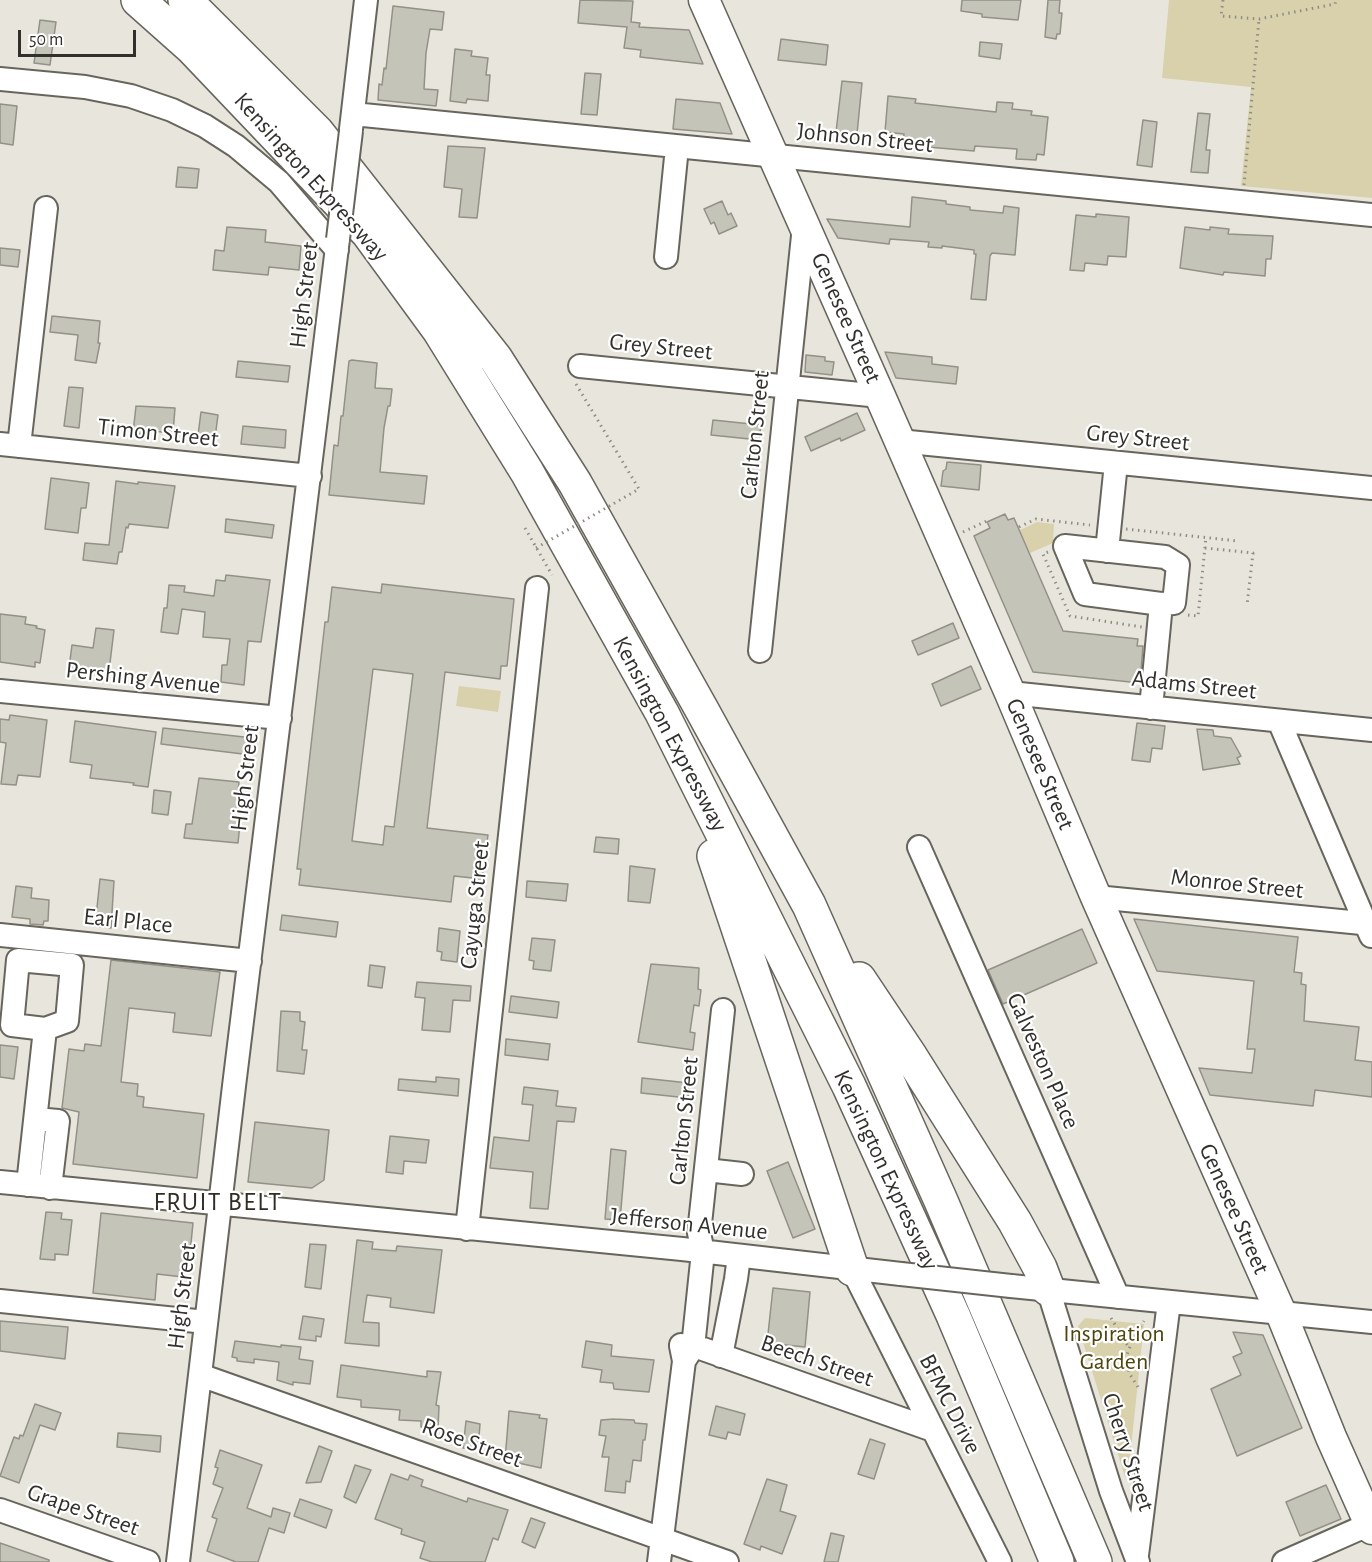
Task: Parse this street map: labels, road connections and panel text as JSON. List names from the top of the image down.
{
  "streets": {
    "highway": ["Kensington Expressway"],
    "main road": ["Genesee Street"],
    "street": [
      "Johnson Street",
      "High Street",
      "Grey Street",
      "Timon Street",
      "Carlton Street",
      "Pershing Avenue",
      "Adams Street",
      "Monroe Street",
      "Cayuga Street",
      "Earl Place",
      "Galveston Place",
      "Jefferson Avenue",
      "Beech Street",
      "BFMC Drive",
      "Rose Street",
      "Cherry Street",
      "Grape Street"
    ]
  },
  "crossings": [
    ["Johnson Street", "High Street"],
    ["Johnson Street", "Genesee Street"],
    ["High Street", "Timon Street"],
    ["High Street", "Pershing Avenue"],
    ["High Street", "Earl Place"],
    ["High Street", "Jefferson Avenue"],
    ["High Street", "Rose Street"],
    ["Genesee Street", "Grey Street"],
    ["Genesee Street", "Carlton Street"],
    ["Genesee Street", "Adams Street"],
    ["Genesee Street", "Monroe Street"],
    ["Genesee Street", "Jefferson Avenue"],
    ["Grey Street", "Carlton Street"],
    ["Carlton Street", "Jefferson Avenue"],
    ["Carlton Street", "Beech Street"],
    ["Carlton Street", "Rose Street"],
    ["Cayuga Street", "Jefferson Avenue"],
    ["Galveston Place", "Jefferson Avenue"],
    ["Jefferson Avenue", "BFMC Drive"],
    ["Jefferson Avenue", "Cherry Street"],
    ["Beech Street", "BFMC Drive"]
  ],
  "districts": ["FRUIT BELT"],
  "parks": ["Inspiration Garden"],
  "scale_bar": "50 m"
}
